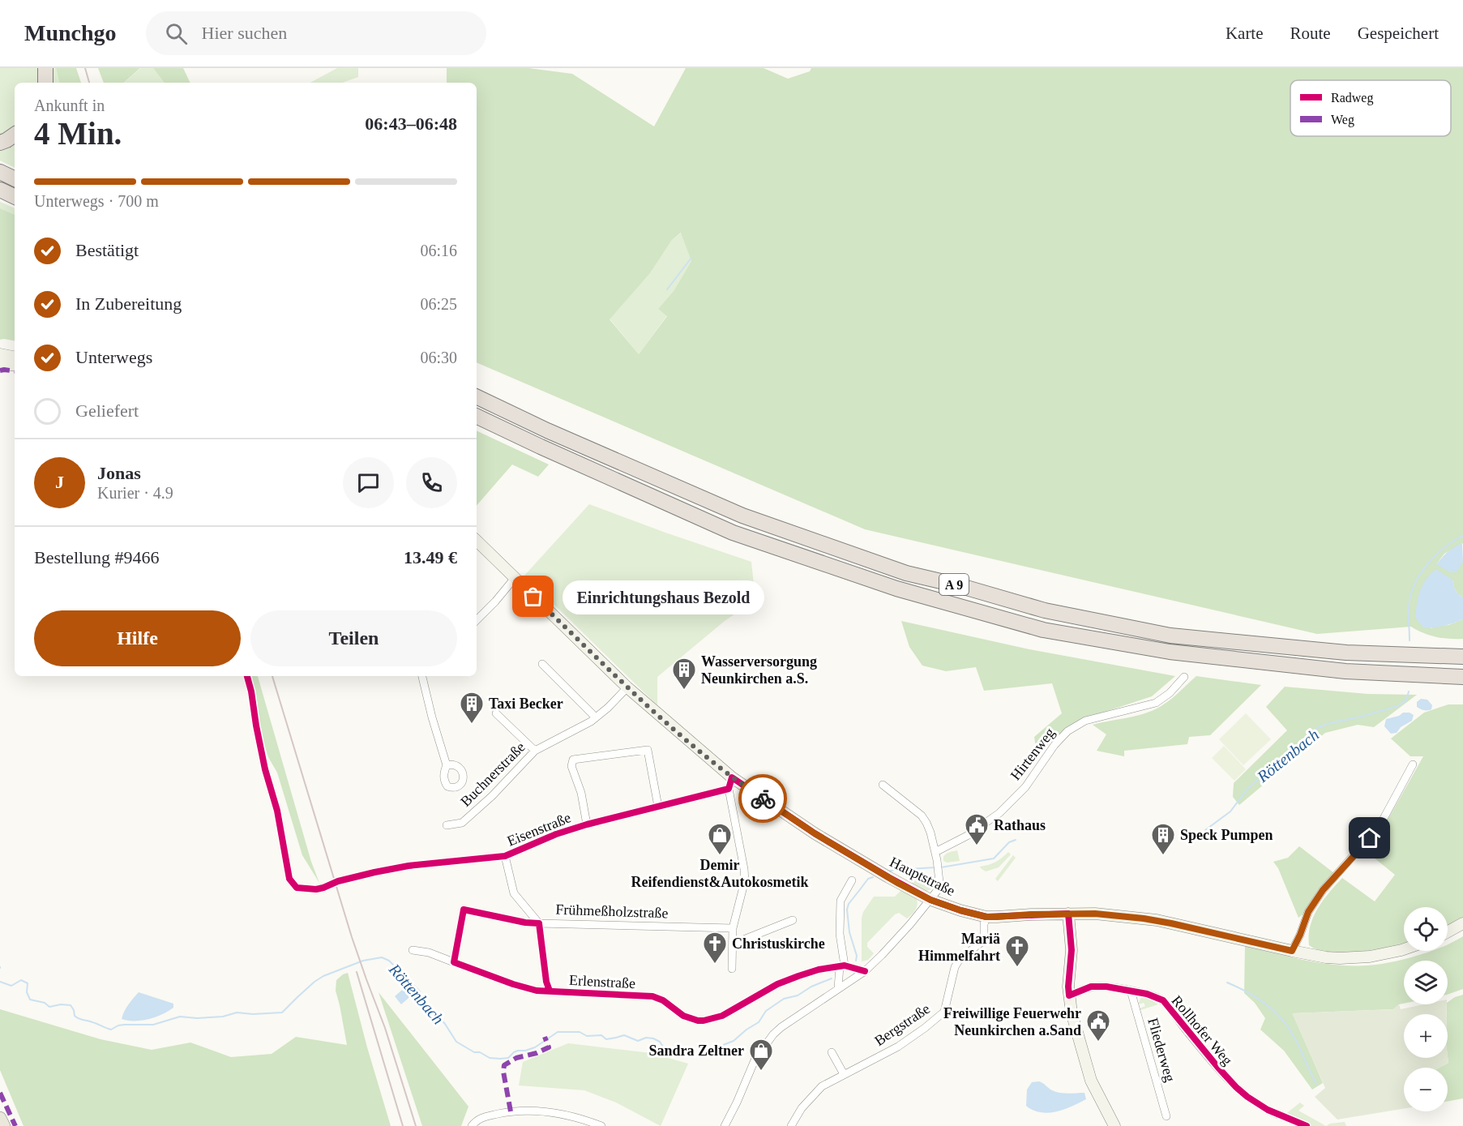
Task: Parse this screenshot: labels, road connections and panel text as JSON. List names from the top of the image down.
{
  "streets": {
    "highway": ["A 9"],
    "main road": ["Hauptstraße"],
    "street": [
      "Hirtenweg",
      "Buchnerstraße",
      "Eisenstraße",
      "Frühmeßholzstraße",
      "Erlenstraße",
      "Bergstraße",
      "Rollhofer Weg",
      "Fliederweg"
    ]
  },
  "crossings": [
    ["Buchnerstraße", "Hauptstraße"],
    ["Eisenstraße", "Frühmeßholzstraße"],
    ["Hauptstraße", "Bergstraße"],
    ["Rollhofer Weg", "Fliederweg"]
  ],
  "water": ["Röttenbach"],
  "places": {
    "other": ["Einrichtungshaus Bezold"],
    "building": ["Wasserversorgung Neunkirchen a.S.", "Taxi Becker", "Speck Pumpen"],
    "public building": ["Rathaus", "Freiwillige Feuerwehr Neunkirchen a.Sand"],
    "shop": ["Demir Reifendienst&Autokosmetik", "Sandra Zeltner"],
    "church": ["Christuskirche", "Mariä Himmelfahrt"]
  },
  "legend": ["Radweg", "Weg"],
  "page": {
    "header": "Munchgo",
    "search": "Hier suchen",
    "nav": ["Karte", "Route", "Gespeichert"],
    "heading": ["4 Min.", "Ankunft in", "06:43–06:48"],
    "panel": [
      "Jonas",
      "Kurier · 4.9",
      "Bestellung #9466",
      "13.49 €"
    ],
    "bar": "Unterwegs · 700 m",
    "list": [
      ["Bestätigt", "06:16"],
      ["In Zubereitung", "06:25"],
      ["Unterwegs", "06:30"],
      "Geliefert"
    ],
    "round": "J",
    "bubble": "Einrichtungshaus Bezold",
    "buttons": ["Hilfe", "Teilen"],
    "map_buttons": ["+", "−"]
  }
}
